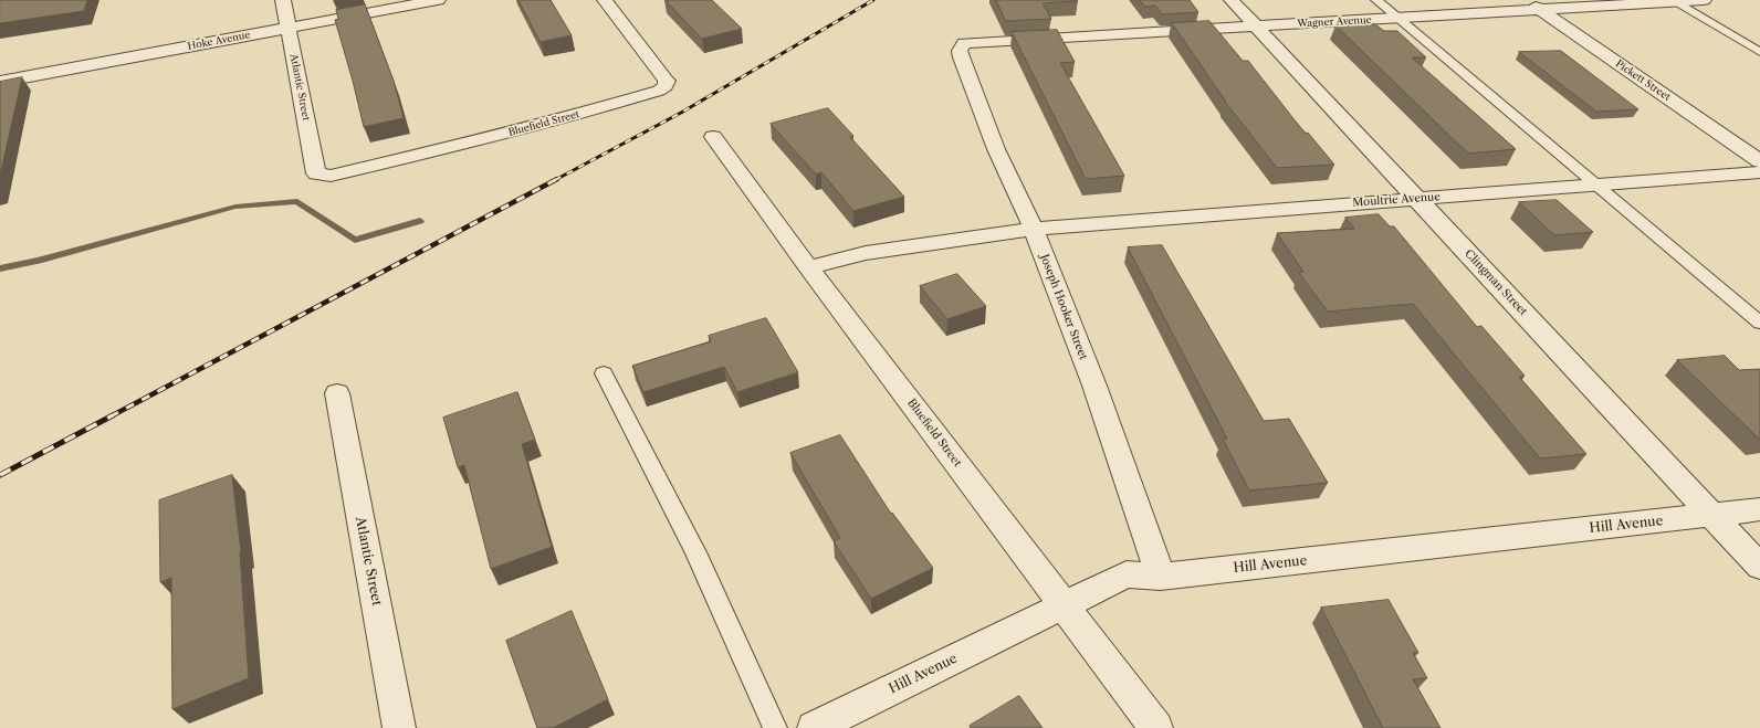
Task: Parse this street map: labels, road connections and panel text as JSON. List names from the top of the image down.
{
  "streets": {
    "street": [
      "Wagner Avenue",
      "Hoke Avenue",
      "Pickett Street",
      "Atlantic Street",
      "Bluefield Street",
      "Moultrie Avenue",
      "Clingman Street",
      "Joseph Hooker Street",
      "Hill Avenue"
    ]
  },
  "crossings": [
    ["Wagner Avenue", "Pickett Street"],
    ["Wagner Avenue", "Clingman Street"],
    ["Wagner Avenue", "Joseph Hooker Street"],
    ["Hoke Avenue", "Atlantic Street"],
    ["Atlantic Street", "Bluefield Street"],
    ["Bluefield Street", "Moultrie Avenue"],
    ["Bluefield Street", "Hill Avenue"],
    ["Moultrie Avenue", "Clingman Street"],
    ["Moultrie Avenue", "Joseph Hooker Street"],
    ["Clingman Street", "Hill Avenue"],
    ["Joseph Hooker Street", "Hill Avenue"]
  ]
}
